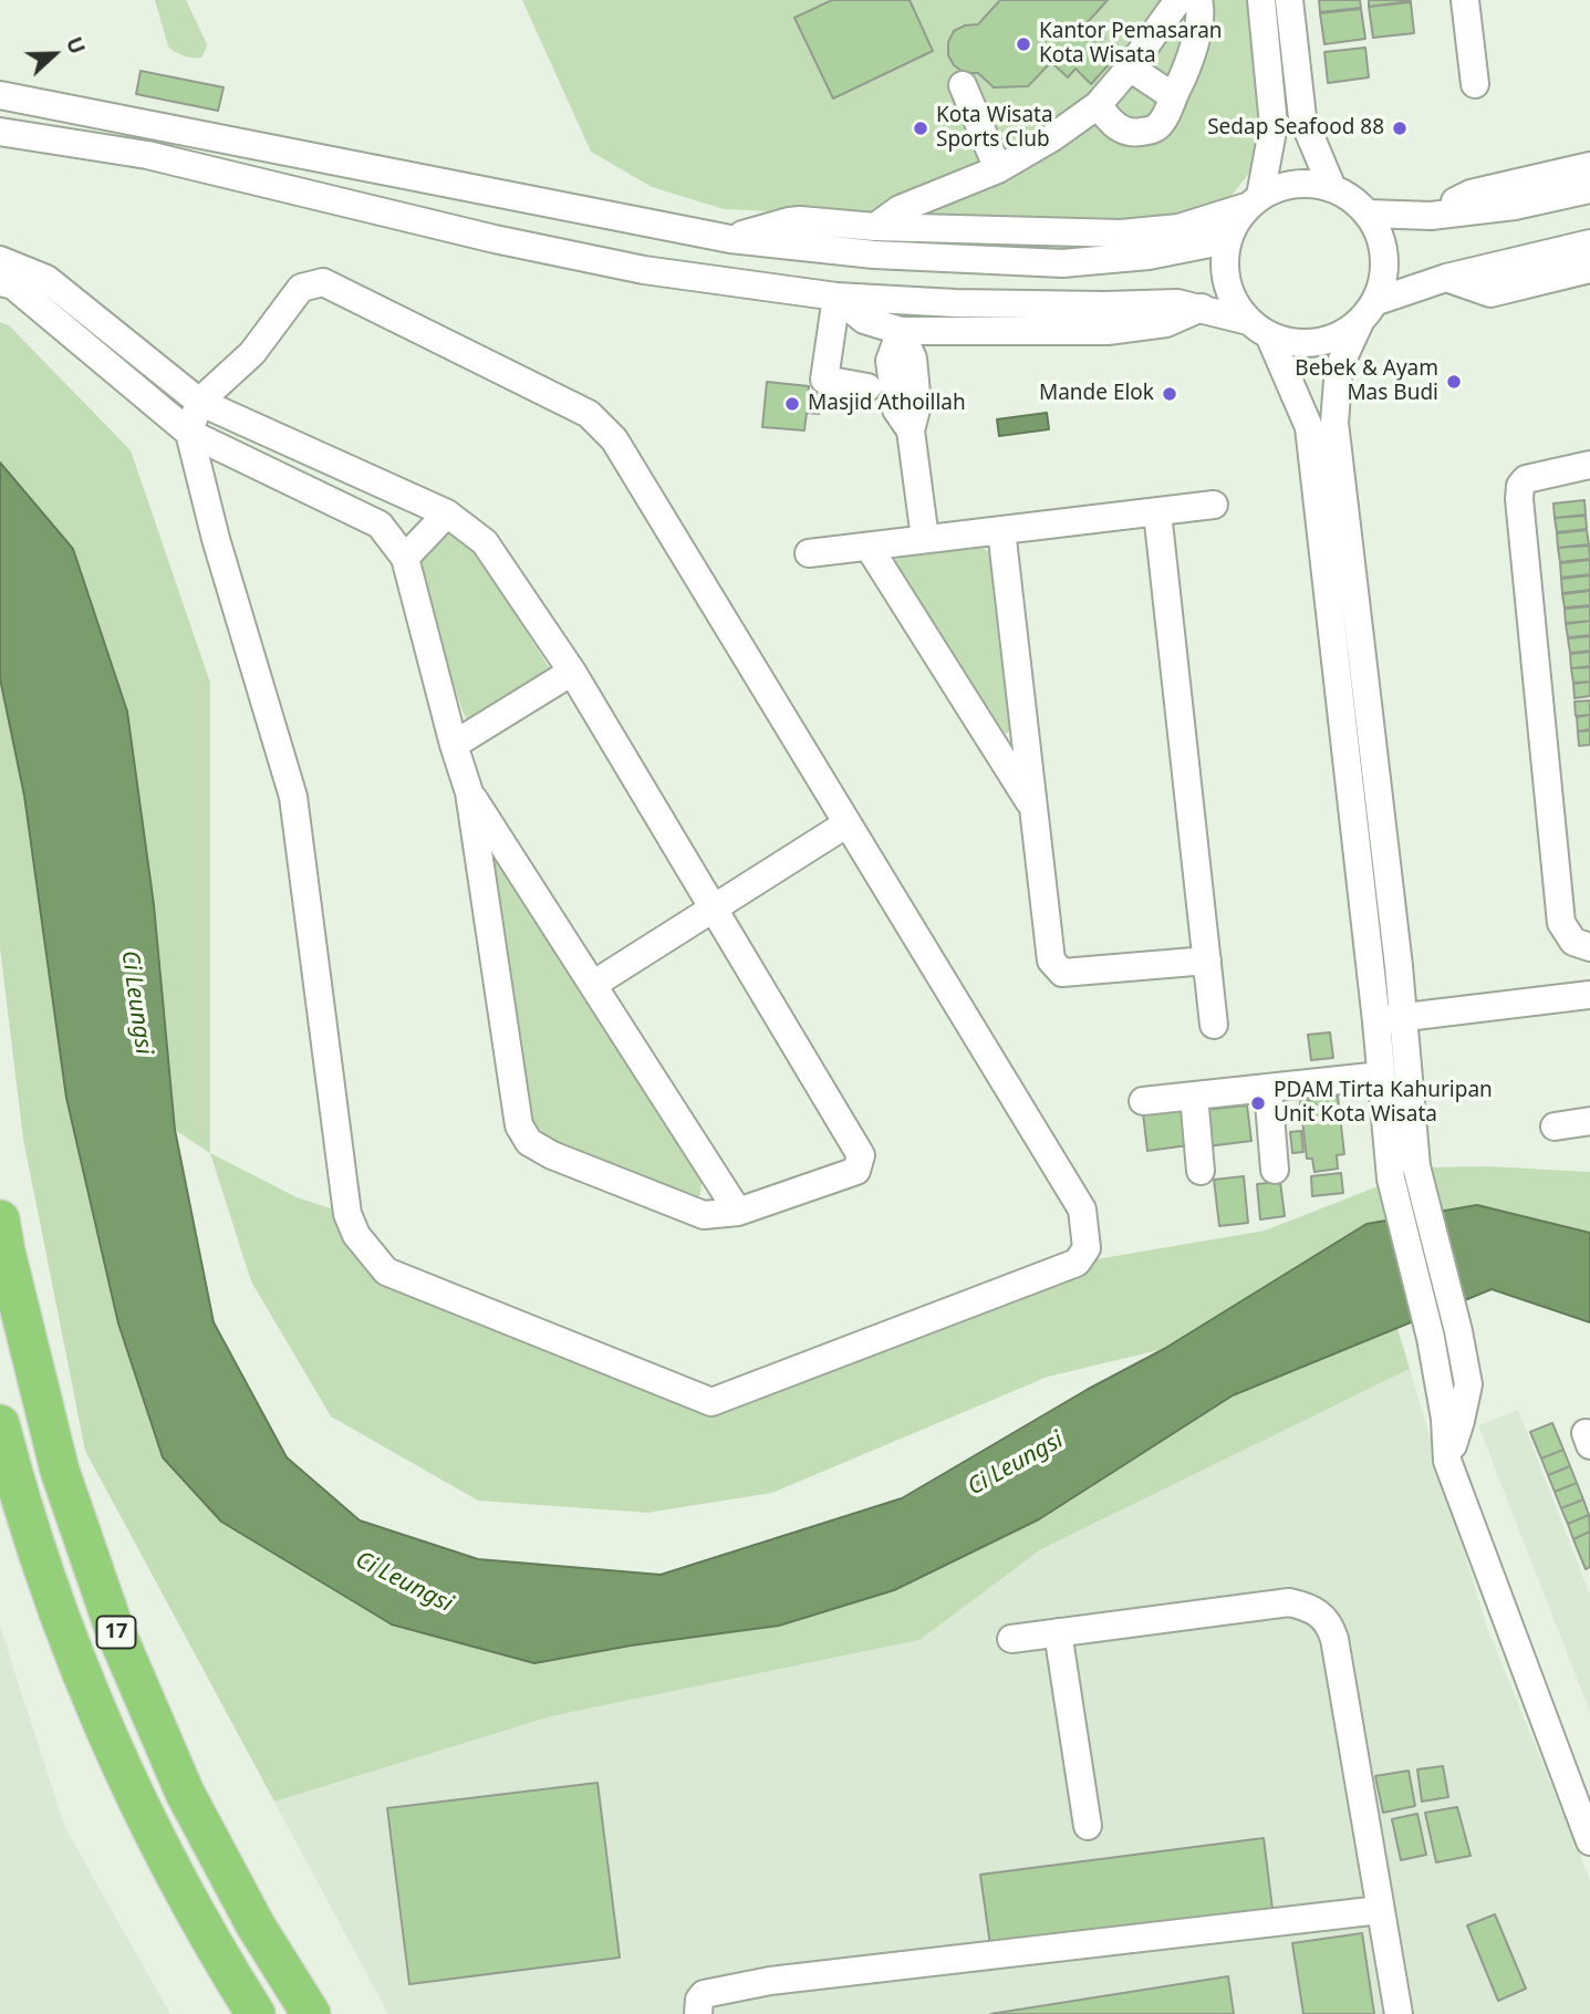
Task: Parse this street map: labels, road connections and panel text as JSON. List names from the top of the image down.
{
  "streets": {
    "highway": ["17"]
  },
  "water": ["Ci Leungsi"],
  "places": [
    "Kantor Pemasaran Kota Wisata",
    "Kota Wisata Sports Club",
    "Sedap Seafood 88",
    "Bebek & Ayam Mas Budi",
    "Mande Elok",
    "Masjid Athoillah",
    "PDAM Tirta Kahuripan Unit Kota Wisata"
  ],
  "north": "right"
}
